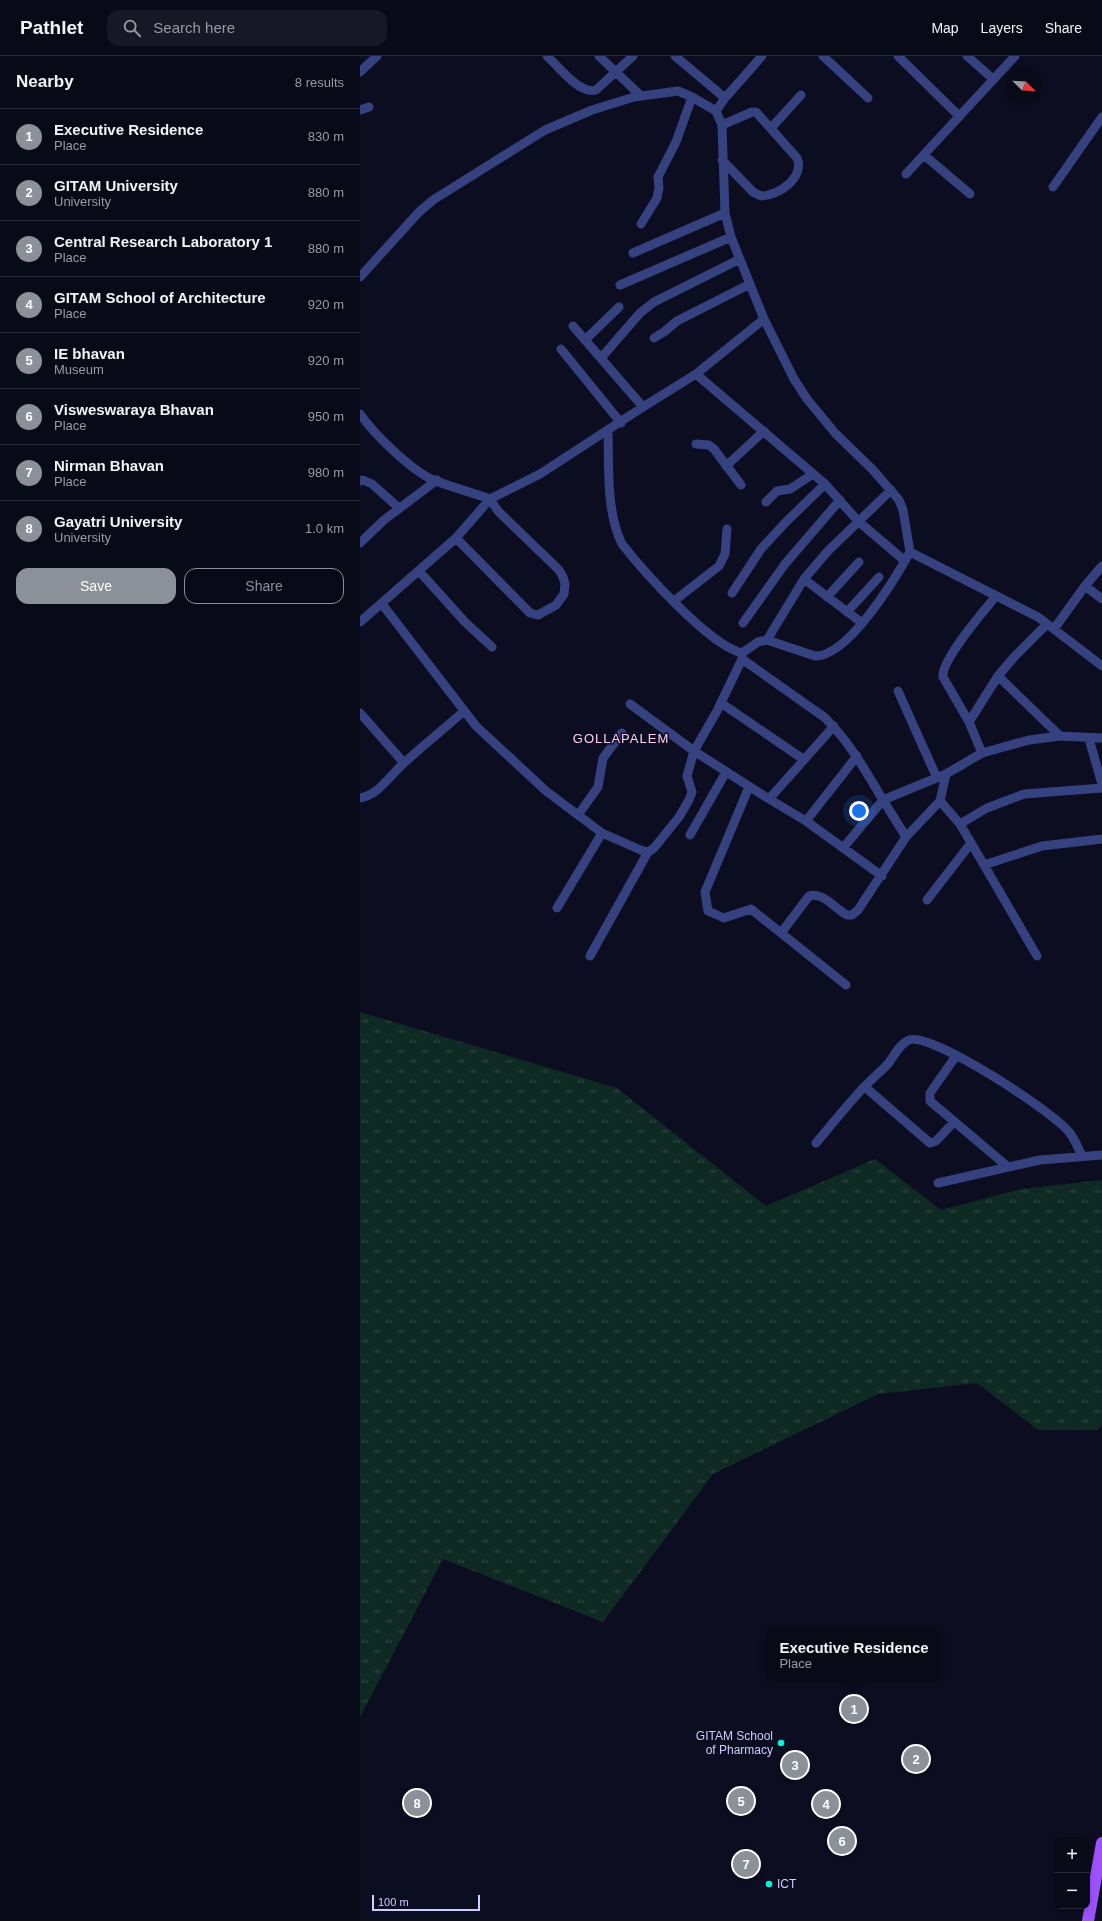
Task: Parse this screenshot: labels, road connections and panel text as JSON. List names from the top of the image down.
{
  "districts": ["GOLLAPALEM"],
  "places": ["GITAM School of Pharmacy", "ICT"],
  "scale_bar": "100 m",
  "north": "bottom right",
  "page": {
    "header": "Pathlet",
    "search": "Search here",
    "nav": ["Map", "Layers", "Share"],
    "heading": ["Nearby", "8 results"],
    "list": [
      {
        "mark": "1",
        "name": "Executive Residence",
        "note": "Place",
        "value": "830 m"
      },
      {
        "mark": "2",
        "name": "GITAM University",
        "note": "University",
        "value": "880 m"
      },
      {
        "mark": "3",
        "name": "Central Research Laboratory 1",
        "note": "Place",
        "value": "880 m"
      },
      {
        "mark": "4",
        "name": "GITAM School of Architecture",
        "note": "Place",
        "value": "920 m"
      },
      {
        "mark": "5",
        "name": "IE bhavan",
        "note": "Museum",
        "value": "920 m"
      },
      {
        "mark": "6",
        "name": "Visweswaraya Bhavan",
        "note": "Place",
        "value": "950 m"
      },
      {
        "mark": "7",
        "name": "Nirman Bhavan",
        "note": "Place",
        "value": "980 m"
      },
      {
        "mark": "8",
        "name": "Gayatri University",
        "note": "University",
        "value": "1.0 km"
      }
    ],
    "buttons": ["Save", "Share"],
    "popup": ["Executive Residence", "Place"],
    "pins": [
      "1",
      "2",
      "3",
      "5",
      "8",
      "4",
      "6",
      "7"
    ],
    "map_buttons": ["+", "−"],
    "scale": "100 m"
  }
}
